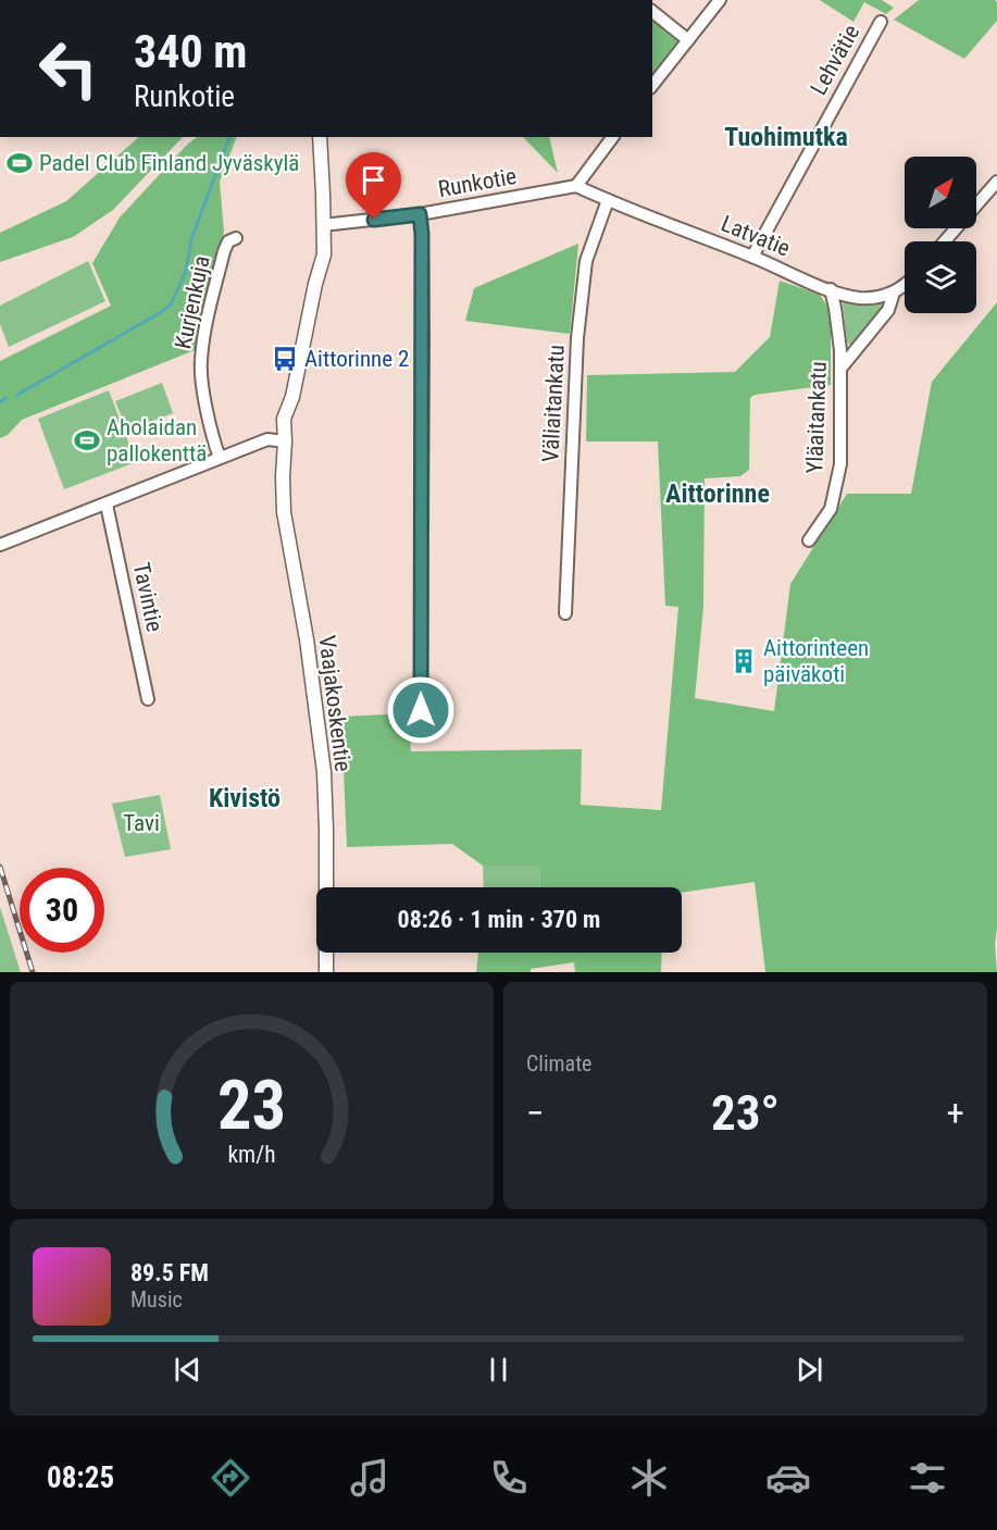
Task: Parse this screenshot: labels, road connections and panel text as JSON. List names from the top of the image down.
{
  "streets": {
    "main road": ["Vaajakoskentie"],
    "street": [
      "Lehvätie",
      "Runkotie",
      "Latvatie",
      "Kurjenkuja",
      "Väliaitankatu",
      "Yläaitankatu",
      "Tavintie"
    ]
  },
  "crossings": [
    ["Lehvätie", "Latvatie"],
    ["Runkotie", "Latvatie"],
    ["Runkotie", "Vaajakoskentie"],
    ["Latvatie", "Väliaitankatu"],
    ["Latvatie", "Yläaitankatu"]
  ],
  "districts": ["Tuohimutka", "Aittorinne", "Kivistö"],
  "parks": ["Tavi"],
  "places": {
    "sports": ["Padel Club Finland Jyväskylä", "Aholaidan pallokenttä"],
    "bus stop": ["Aittorinne 2"],
    "building": ["Aittorinteen päiväkoti"]
  },
  "north": "top right",
  "page": {
    "turn": ["340 m", "Runkotie"],
    "limit": "30",
    "trip": "08:26 · 1 min · 370 m",
    "tile": "Climate",
    "heat": ["−", "23°", "+"],
    "song": ["89.5 FM", "Music"],
    "tabs": "08:25",
    "gauge": ["23", "km/h"]
  }
}
